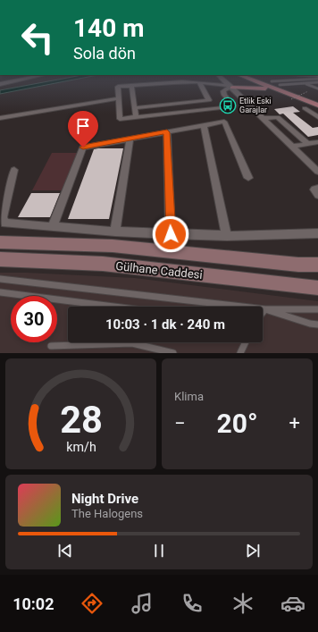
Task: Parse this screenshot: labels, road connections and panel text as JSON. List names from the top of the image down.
{
  "streets": {
    "main road": ["Gülhane Caddesi"]
  },
  "places": {
    "bus stop": ["Etlik Eski Garajlar"]
  },
  "page": {
    "turn": ["140 m", "Sola dön"],
    "limit": "30",
    "trip": "10:03 · 1 dk · 240 m",
    "tile": "Klima",
    "heat": ["−", "20°", "+"],
    "song": ["Night Drive", "The Halogens"],
    "tabs": "10:02",
    "gauge": ["28", "km/h"]
  }
}
